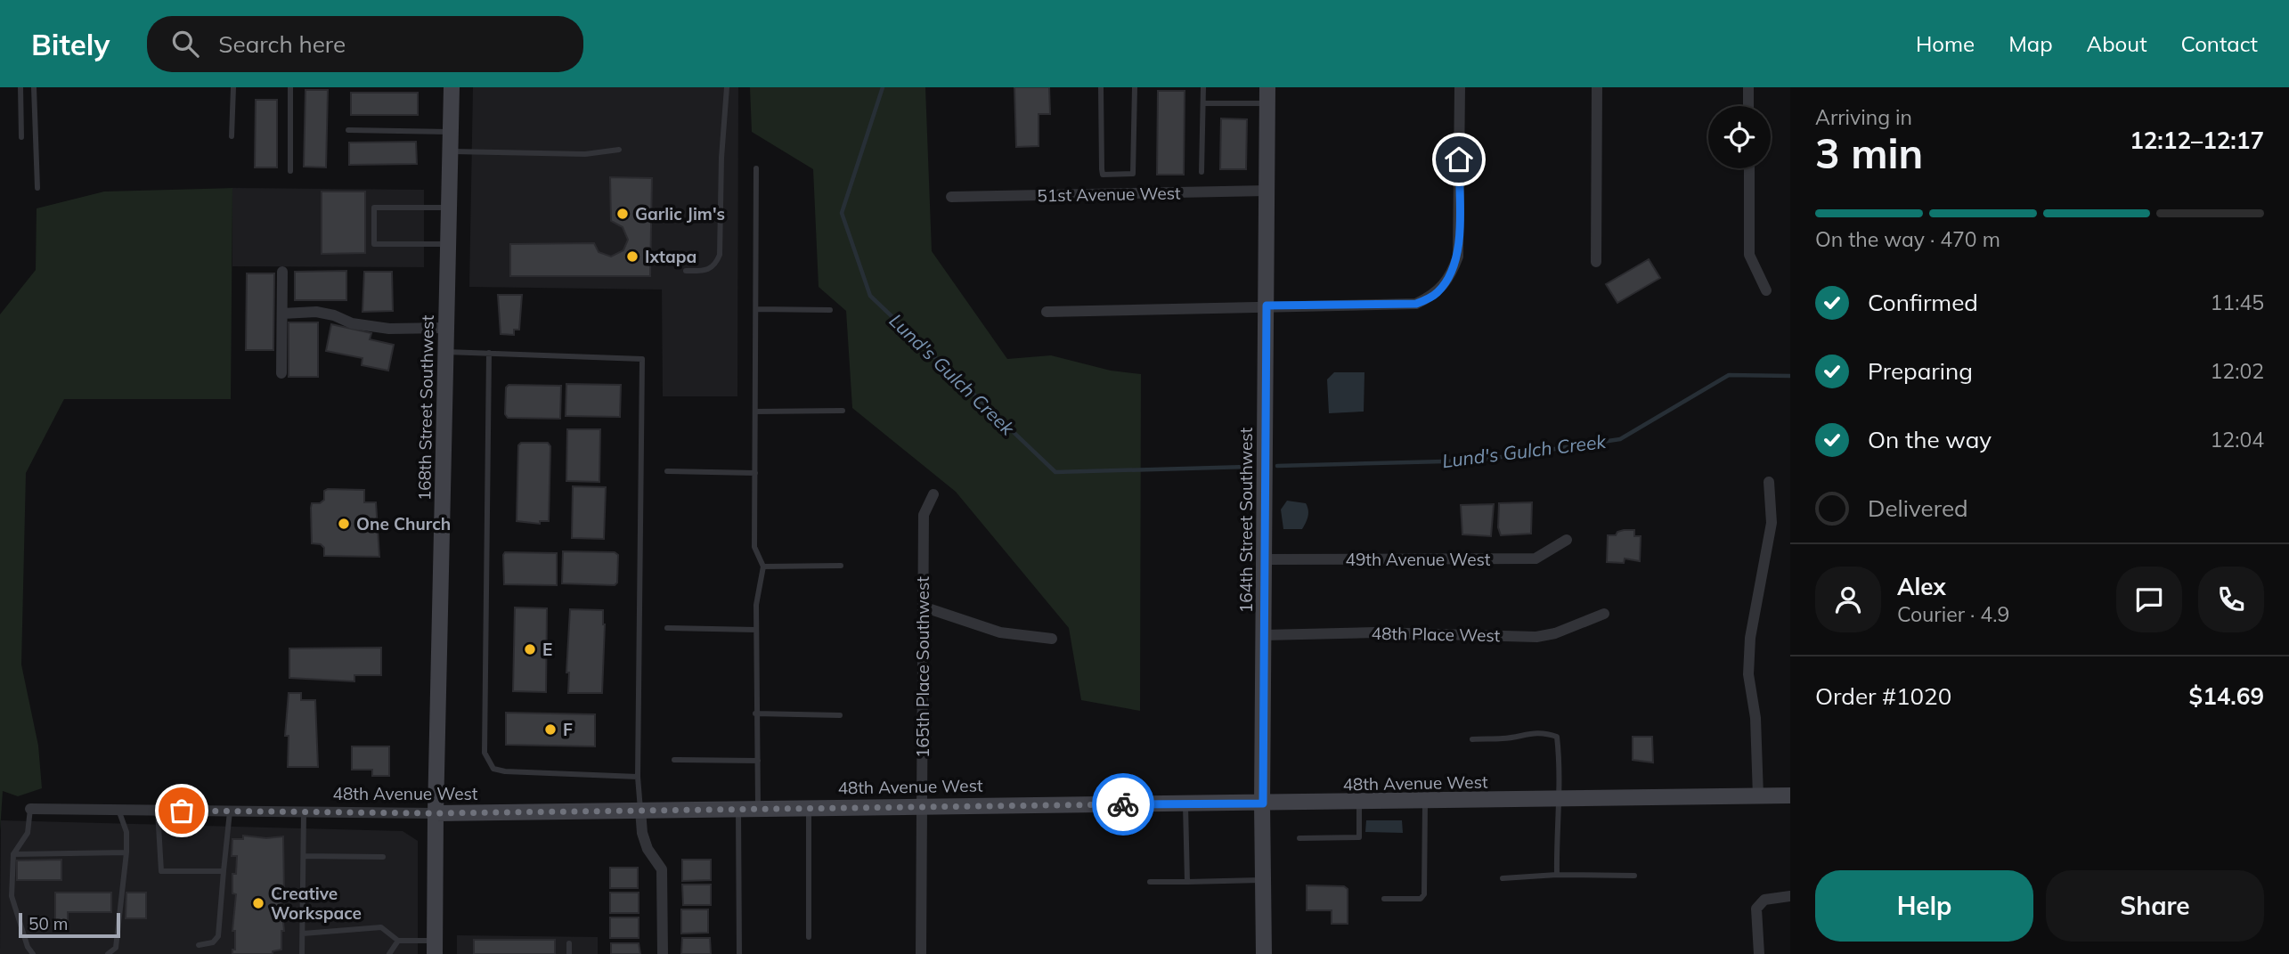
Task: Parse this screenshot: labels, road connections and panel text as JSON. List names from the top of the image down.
{
  "streets": {
    "street": [
      "51st Avenue West",
      "168th Street Southwest",
      "164th Street Southwest",
      "49th Avenue West",
      "48th Place West",
      "165th Place Southwest",
      "48th Avenue West"
    ]
  },
  "crossings": [
    ["51st Avenue West", "164th Street Southwest"],
    ["168th Street Southwest", "48th Avenue West"],
    ["164th Street Southwest", "49th Avenue West"],
    ["164th Street Southwest", "48th Place West"],
    ["164th Street Southwest", "48th Avenue West"],
    ["165th Place Southwest", "48th Avenue West"]
  ],
  "water": ["Lund's Gulch Creek"],
  "places": [
    "Garlic Jim's",
    "Ixtapa",
    "One Church",
    "E",
    "F",
    "Creative Workspace"
  ],
  "scale_bar": "50 m",
  "page": {
    "header": "Bitely",
    "search": "Search here",
    "nav": [
      "Home",
      "Map",
      "About",
      "Contact"
    ],
    "heading": ["3 min", "Arriving in", "12:12–12:17"],
    "panel": [
      "Alex",
      "Courier · 4.9",
      "Order #1020",
      "$14.69"
    ],
    "bar": "On the way · 470 m",
    "list": [
      ["Confirmed", "11:45"],
      ["Preparing", "12:02"],
      ["On the way", "12:04"],
      "Delivered"
    ],
    "buttons": ["Help", "Share"],
    "scale": "50 m"
  }
}
